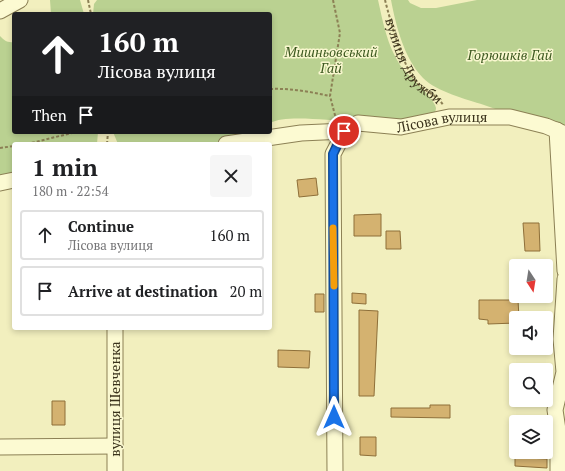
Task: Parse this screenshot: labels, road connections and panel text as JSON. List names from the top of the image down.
{
  "streets": {
    "street": ["Лісова вулиця", "вулиця Шевченка"],
    "path": ["вулиця Дружби"]
  },
  "crossings": [
    ["вулиця Дружби", "Лісова вулиця"]
  ],
  "parks": ["Мишньовський Гай", "Горюшків Гай"],
  "north": "bottom",
  "page": {
    "turn": ["160 m", "Лісова вулиця"],
    "then": "Then",
    "heading": ["1 min", "180 m · 22:54"],
    "list": [
      {
        "name": "Continue",
        "note": "Лісова вулиця",
        "value": "160 m"
      },
      {
        "name": "Arrive at destination",
        "value": "20 m"
      }
    ]
  }
}
